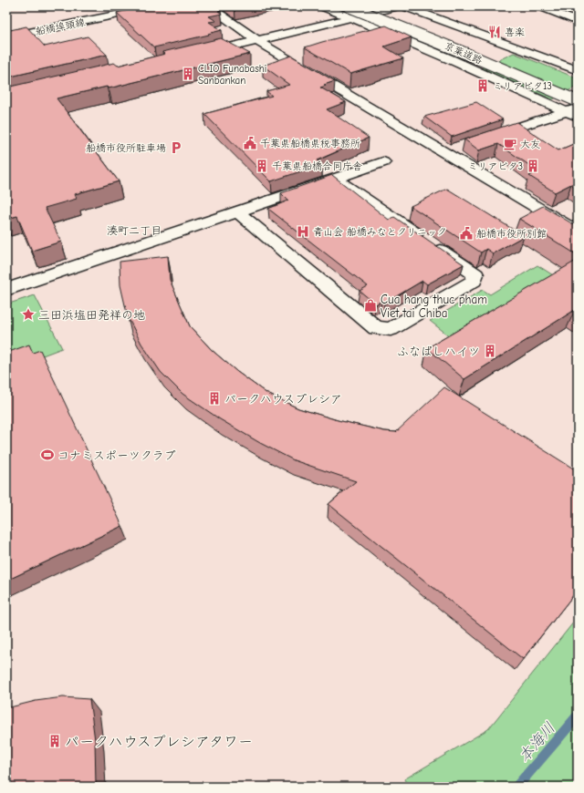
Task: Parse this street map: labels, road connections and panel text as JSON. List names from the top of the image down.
{
  "streets": {
    "main road": ["船橋埠頭線", "京葉道路"]
  },
  "districts": ["湊町二丁目"],
  "water": ["本海川"],
  "places": {
    "restaurant": ["喜楽"],
    "building": [
      "CLIO Funabashi Sanbankan",
      "ミリアビタ13",
      "千葉県船橋合同庁舎",
      "ミリアビタ3",
      "ふなばしハイツ",
      "パークハウスプレシア",
      "パークハウスプレシアタワー"
    ],
    "public building": ["千葉県船橋県税事務所", "船橋市役所別館"],
    "cafe": ["大友"],
    "parking": ["船橋市役所駐車場"],
    "hospital": ["青山会 船橋みなとクリニック"],
    "shop": ["Cua hang thuc pham Viet tai Chiba"],
    "place": ["三田浜塩田発祥の地"],
    "sports": ["コナミスポーツクラブ"]
  }
}
